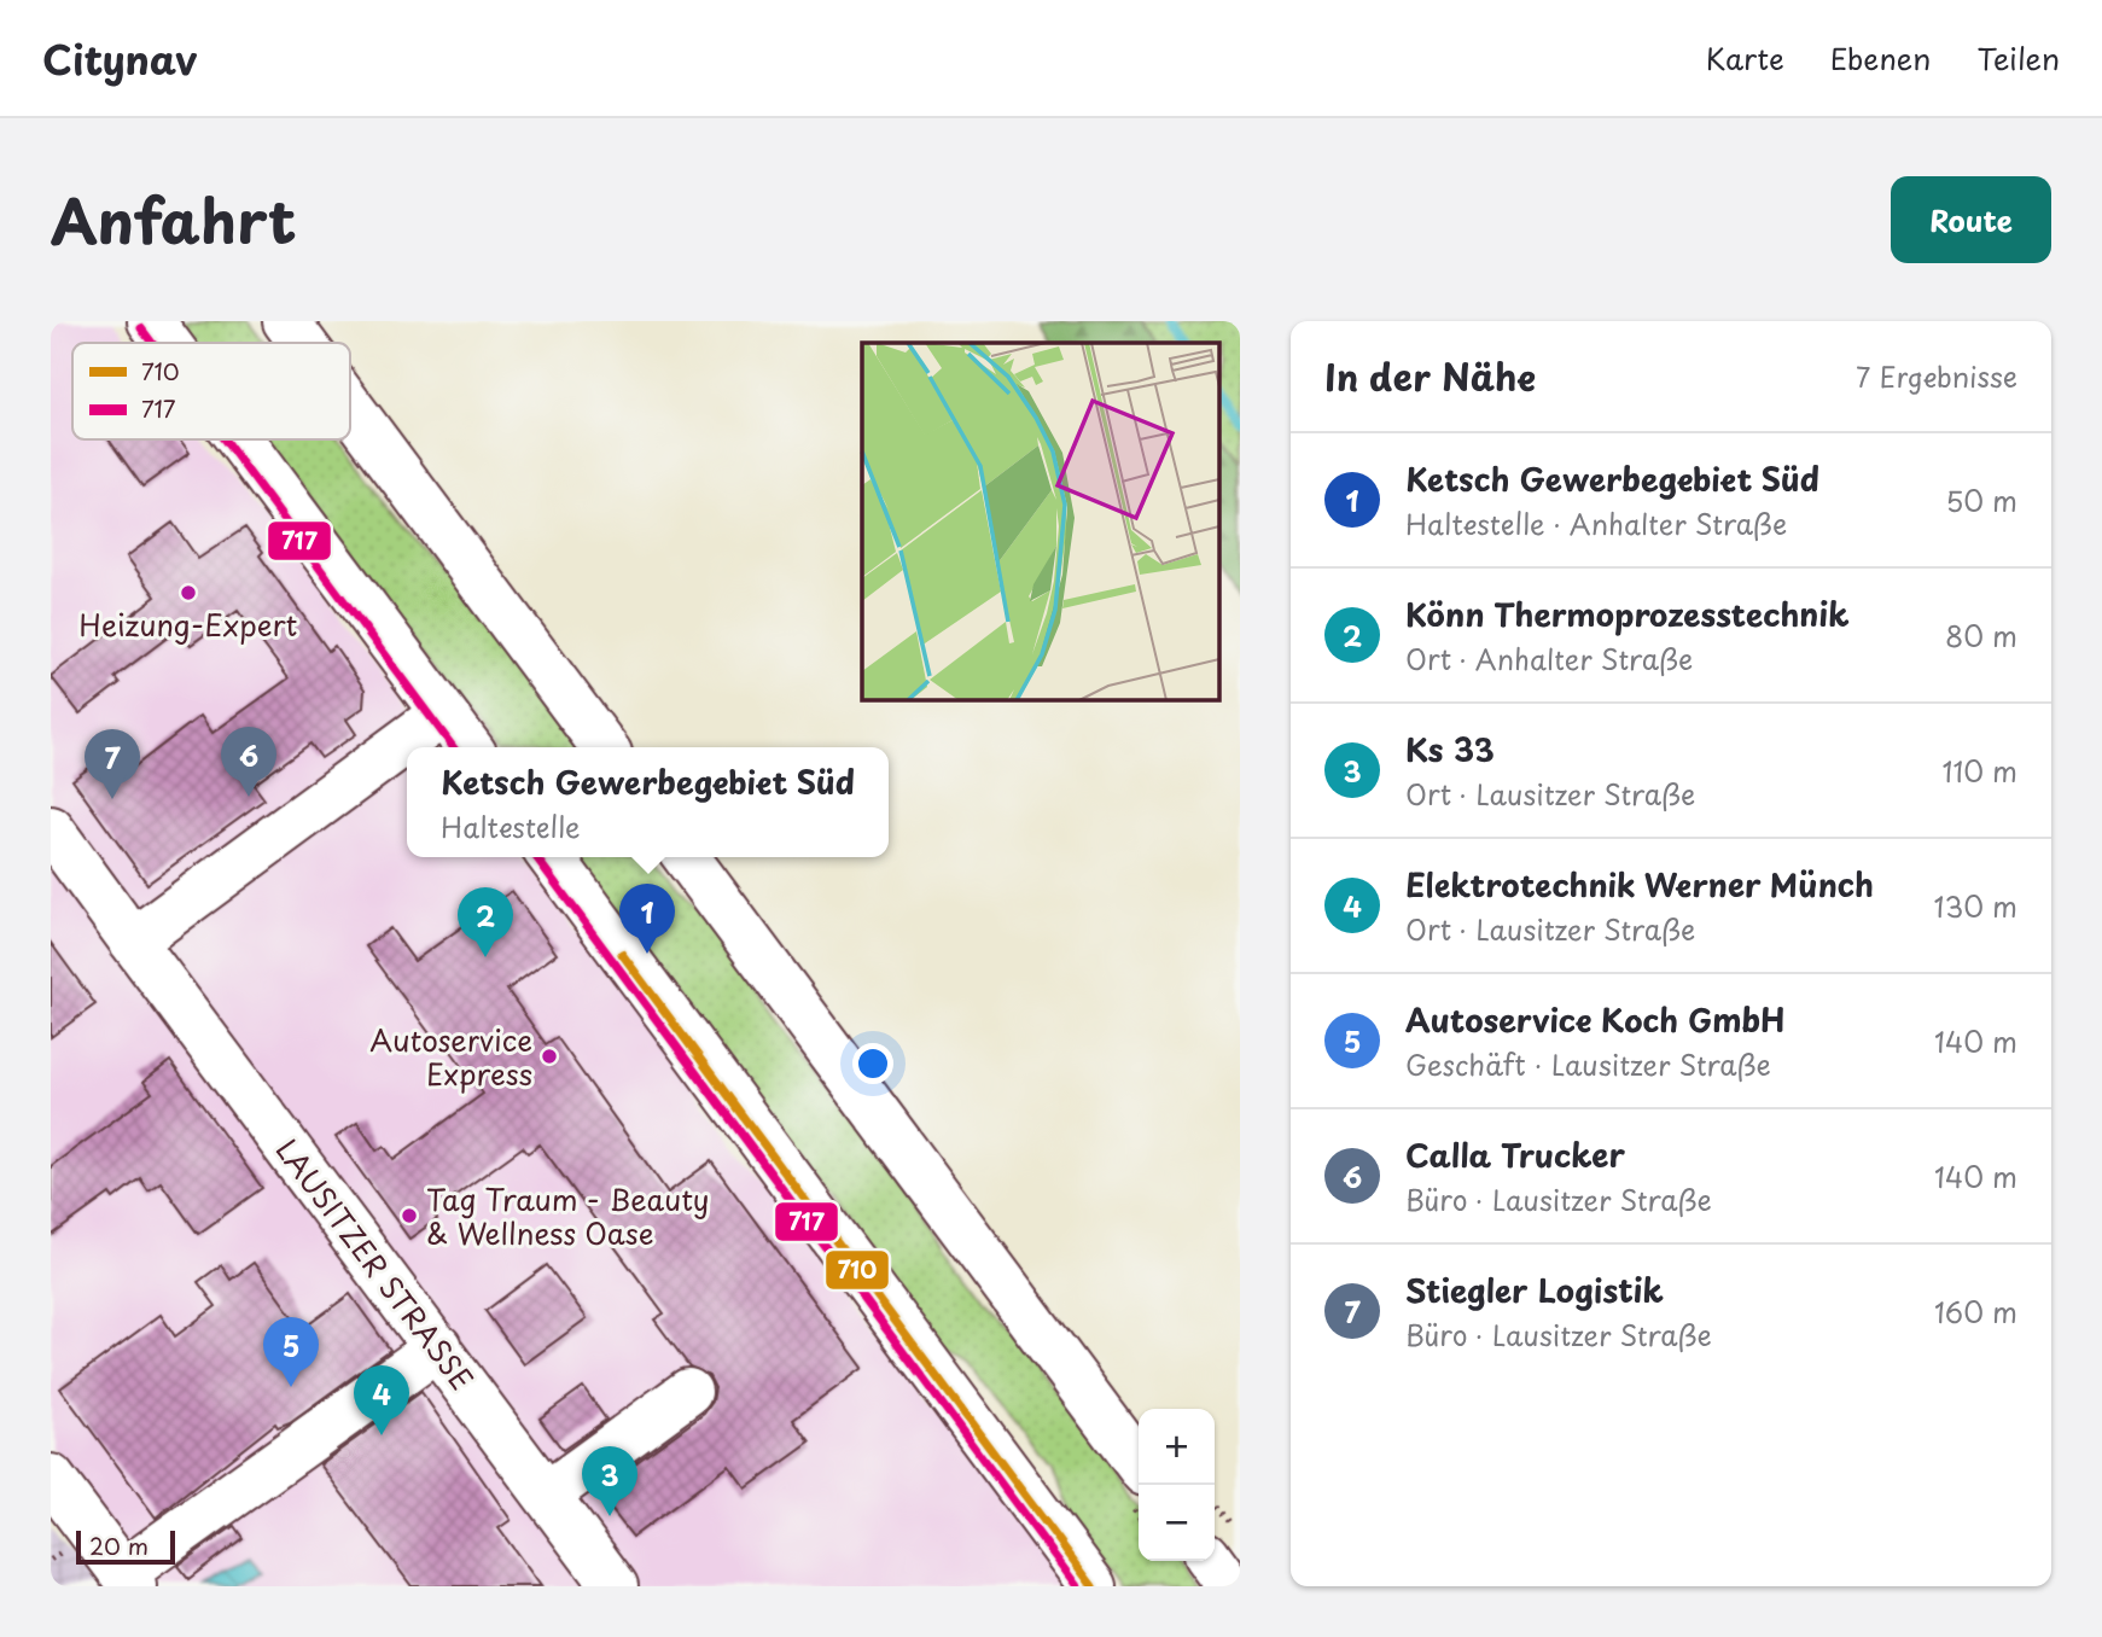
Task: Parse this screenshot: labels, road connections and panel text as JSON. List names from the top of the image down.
{
  "streets": {
    "street": ["LAUSITZER STRASSE"]
  },
  "places": ["Heizung-Expert", "Autoservice Express", "Tag Traum - Beauty & Wellness Oase"],
  "lines": ["transit line 717", "transit line 710"],
  "legend": ["710", "717"],
  "scale_bar": "20 m",
  "page": {
    "header": "Citynav",
    "nav": ["Karte", "Ebenen", "Teilen"],
    "title": "Anfahrt",
    "buttons": "Route",
    "heading": ["In der Nähe", "7 Ergebnisse"],
    "list": [
      {
        "mark": "1",
        "name": "Ketsch Gewerbegebiet Süd",
        "note": "Haltestelle · Anhalter Straße",
        "value": "50 m"
      },
      {
        "mark": "2",
        "name": "Könn Thermoprozesstechnik",
        "note": "Ort · Anhalter Straße",
        "value": "80 m"
      },
      {
        "mark": "3",
        "name": "Ks 33",
        "note": "Ort · Lausitzer Straße",
        "value": "110 m"
      },
      {
        "mark": "4",
        "name": "Elektrotechnik Werner Münch",
        "note": "Ort · Lausitzer Straße",
        "value": "130 m"
      },
      {
        "mark": "5",
        "name": "Autoservice Koch GmbH",
        "note": "Geschäft · Lausitzer Straße",
        "value": "140 m"
      },
      {
        "mark": "6",
        "name": "Calla Trucker",
        "note": "Büro · Lausitzer Straße",
        "value": "140 m"
      },
      {
        "mark": "7",
        "name": "Stiegler Logistik",
        "note": "Büro · Lausitzer Straße",
        "value": "160 m"
      }
    ],
    "pins": [
      "6",
      "7",
      "1",
      "2",
      "5",
      "4",
      "3"
    ],
    "popup": ["Ketsch Gewerbegebiet Süd", "Haltestelle"],
    "map_buttons": ["+", "−"],
    "scale": "20 m"
  }
}
